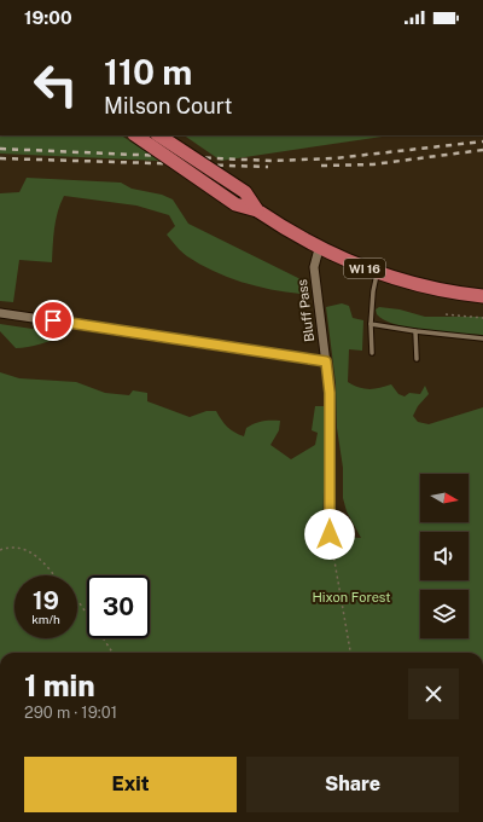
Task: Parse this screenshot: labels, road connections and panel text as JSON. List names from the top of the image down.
{
  "streets": {
    "main road": ["WI 16"],
    "street": ["Bluff Pass"]
  },
  "crossings": [
    ["WI 16", "Bluff Pass"]
  ],
  "parks": ["Hixon Forest"],
  "north": "right",
  "page": {
    "status": "19:00",
    "turn": ["110 m", "Milson Court"],
    "speed": "19 km/h",
    "limit": "30",
    "heading": ["1 min", "290 m · 19:01"],
    "buttons": ["Exit", "Share"]
  }
}
